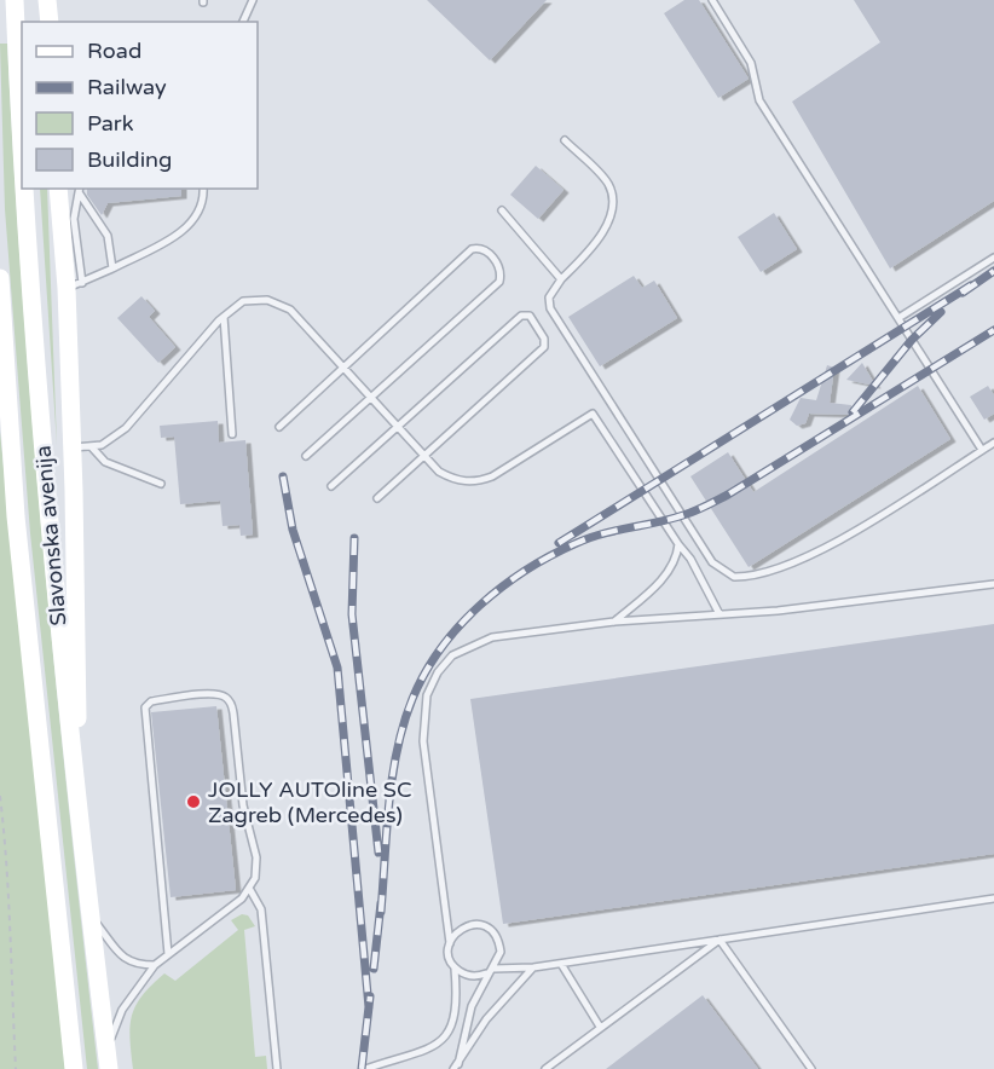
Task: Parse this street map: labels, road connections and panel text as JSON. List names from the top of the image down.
{
  "streets": {
    "main road": ["Slavonska avenija"]
  },
  "places": ["JOLLY AUTOline SC Zagreb (Mercedes)"],
  "legend": [
    "Road",
    "Railway",
    "Park",
    "Building"
  ]
}
